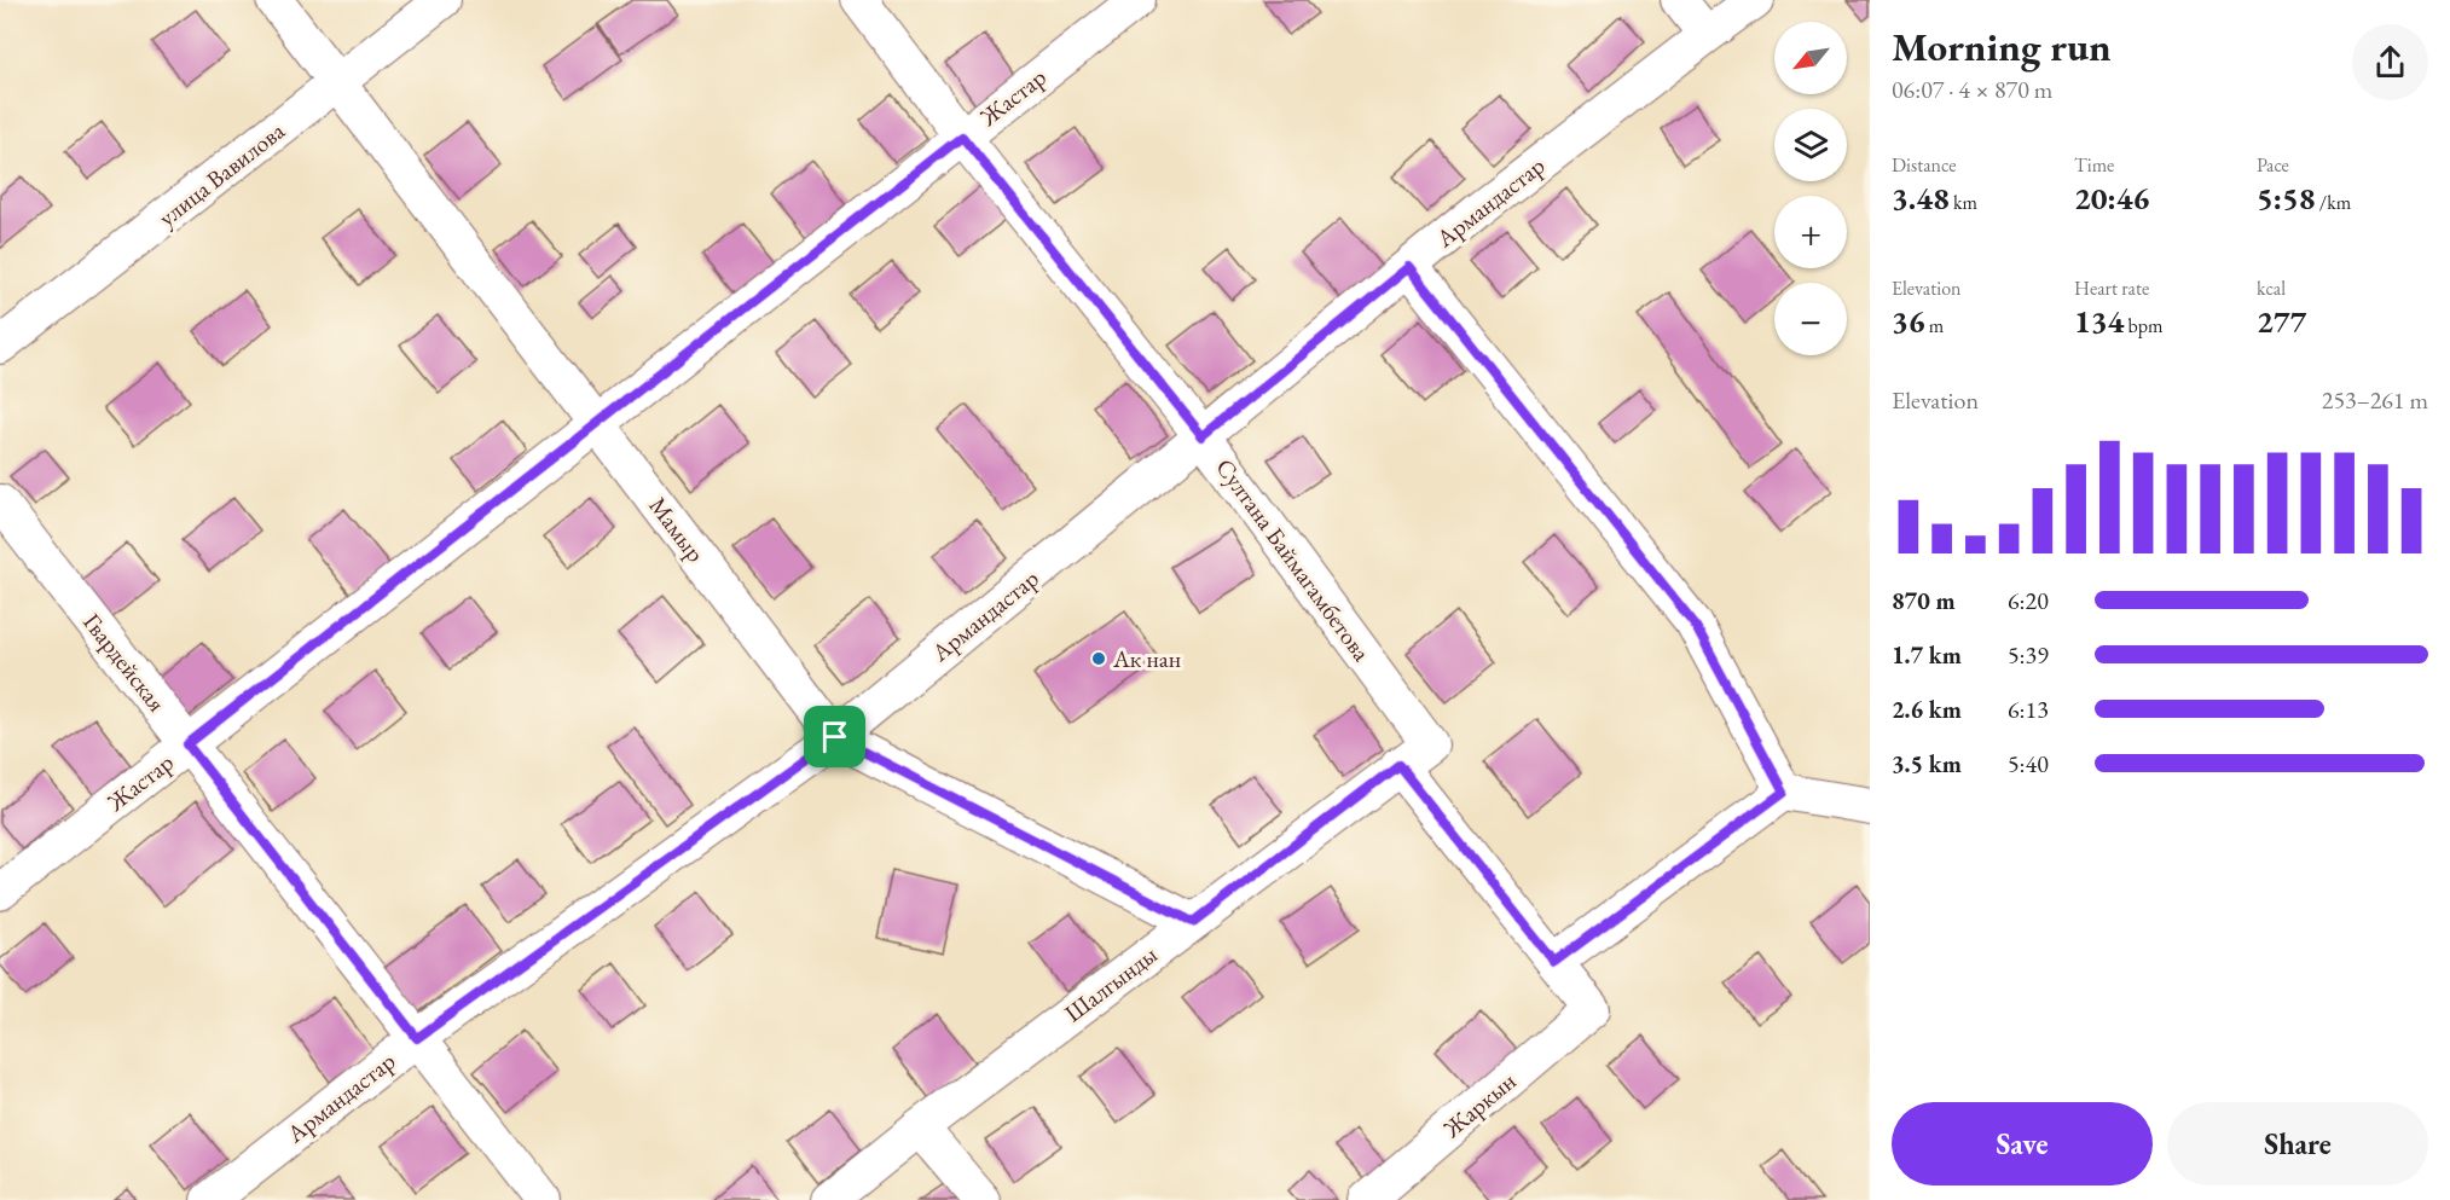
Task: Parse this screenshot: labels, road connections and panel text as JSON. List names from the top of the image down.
{
  "streets": {
    "street": [
      "Жастар",
      "улица Вавилова",
      "Армандастар",
      "Мамыр",
      "Султана Баймагамбетова",
      "Гвардейская",
      "Шалгынды",
      "Жаркын"
    ]
  },
  "crossings": [
    ["Жастар", "Мамыр"],
    ["Жастар", "Султана Баймагамбетова"],
    ["Жастар", "Гвардейская"],
    ["улица Вавилова", "Мамыр"],
    ["Армандастар", "Мамыр"],
    ["Армандастар", "Султана Баймагамбетова"],
    ["Армандастар", "Гвардейская"],
    ["Мамыр", "Шалгынды"],
    ["Султана Баймагамбетова", "Шалгынды"]
  ],
  "places": ["Ак нан"],
  "north": "bottom left",
  "page": {
    "heading": ["Morning run", "06:07 · 4 × 870 m"],
    "map_buttons": ["+", "−"],
    "stats": [
      ["Distance", "3.48 km"],
      ["Time", "20:46"],
      ["Pace", "5:58 /km"],
      ["Elevation", "36 m"],
      ["Heart rate", "134 bpm"],
      ["kcal", "277"]
    ],
    "chart": ["Elevation", "253–261 m"],
    "list": [
      {
        "name": "870 m",
        "note": "6:20"
      },
      {
        "name": "1.7 km",
        "note": "5:39"
      },
      {
        "name": "2.6 km",
        "note": "6:13"
      },
      {
        "name": "3.5 km",
        "note": "5:40"
      }
    ],
    "buttons": ["Save", "Share"]
  }
}
